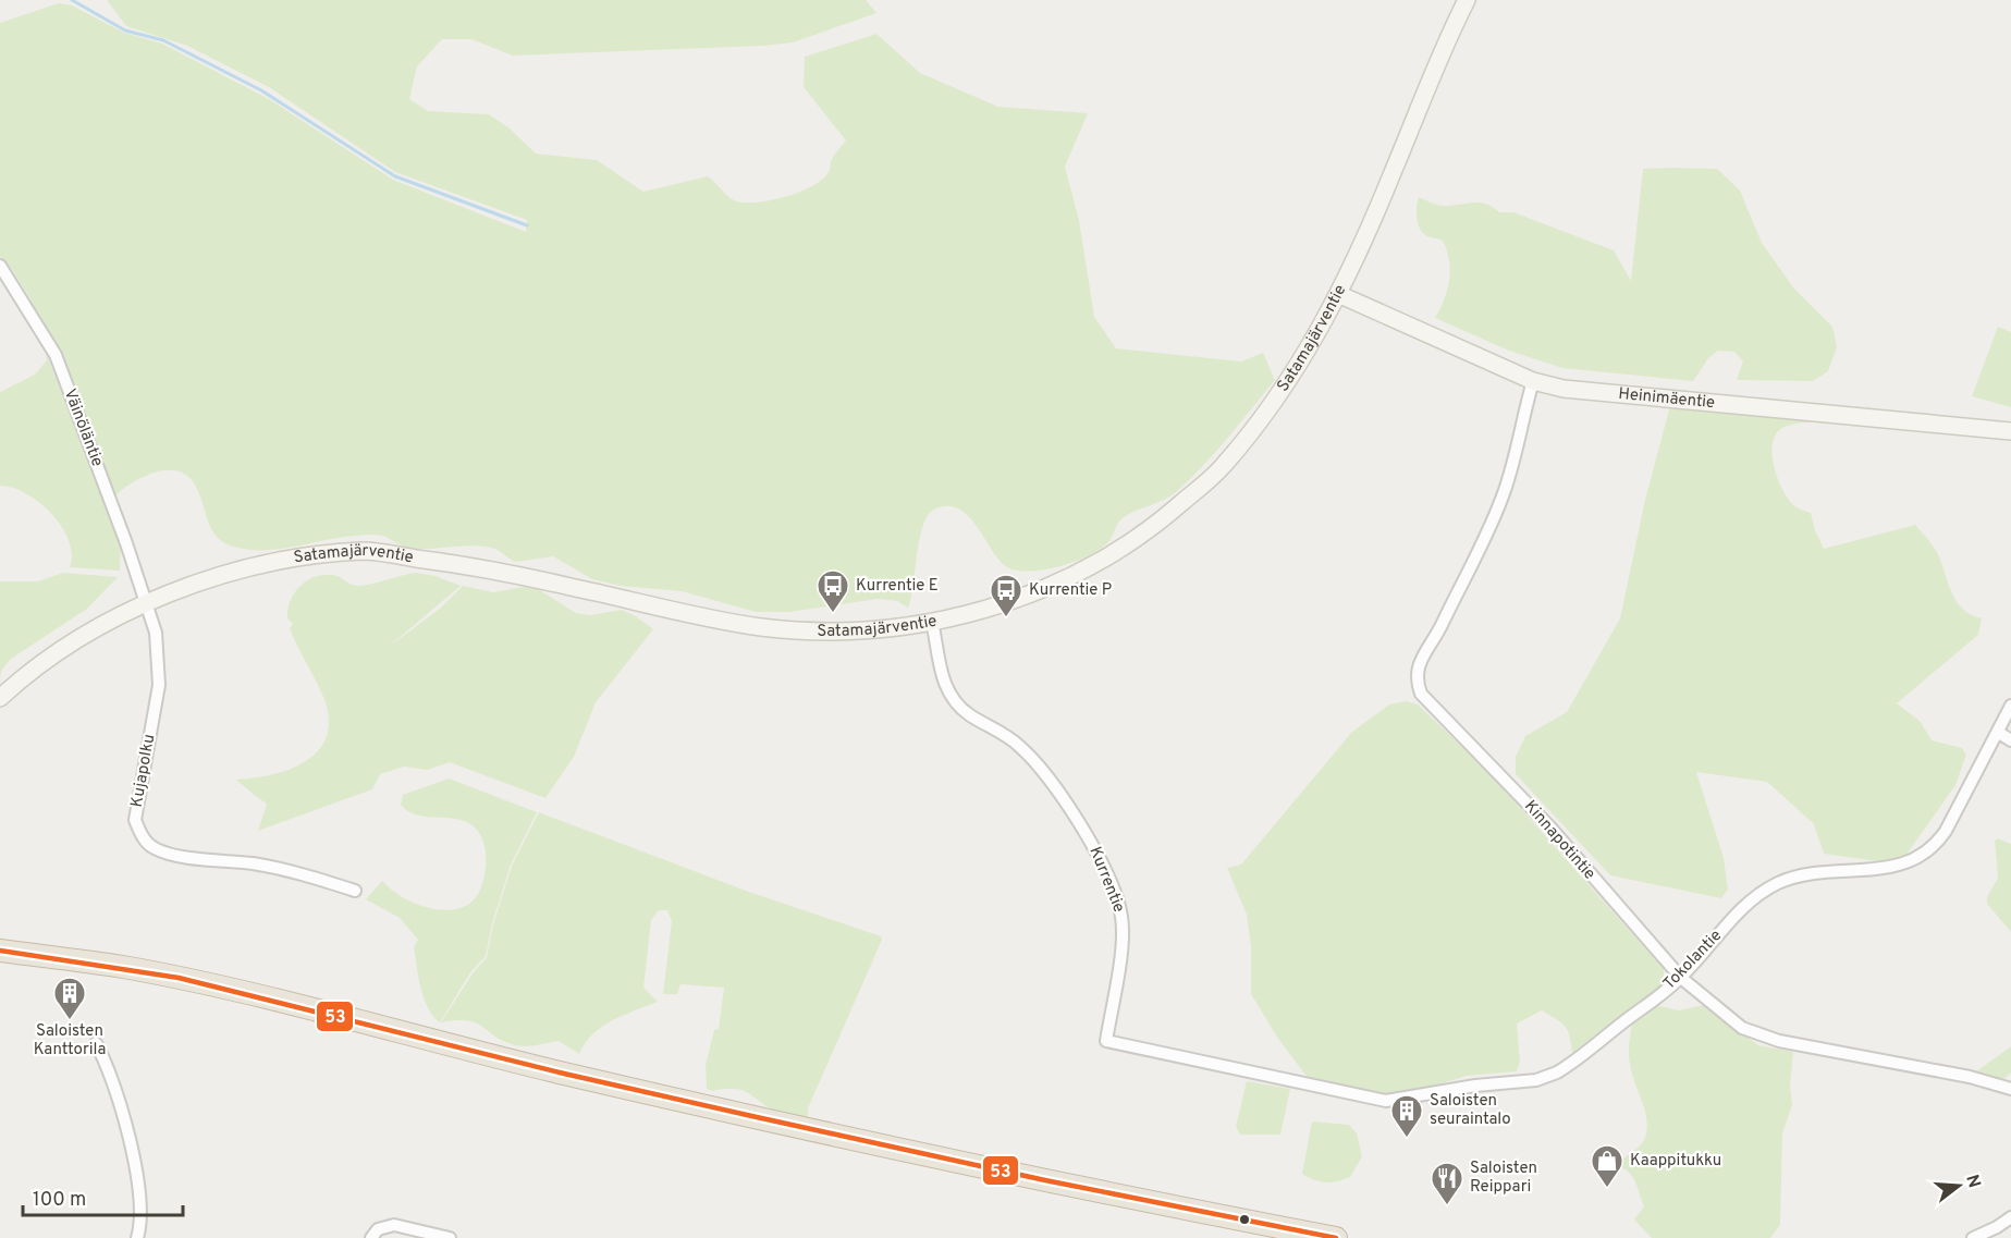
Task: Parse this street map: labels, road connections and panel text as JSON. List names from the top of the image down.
{
  "streets": {
    "street": [
      "Satamajärventie",
      "Heinimäentie",
      "Väinöläntie",
      "Kujapolku",
      "Kinnapotintie",
      "Kurrentie",
      "Tokolantie"
    ]
  },
  "crossings": [
    ["Satamajärventie", "Heinimäentie"],
    ["Satamajärventie", "Väinöläntie"],
    ["Satamajärventie", "Kujapolku"],
    ["Satamajärventie", "Kurrentie"],
    ["Heinimäentie", "Kinnapotintie"],
    ["Väinöläntie", "Kujapolku"],
    ["Kinnapotintie", "Tokolantie"],
    ["Kurrentie", "Tokolantie"]
  ],
  "places": {
    "bus stop": ["Kurrentie E", "Kurrentie P"],
    "building": ["Saloisten Kanttorila", "Saloisten seuraintalo"],
    "shop": ["Kaappitukku"],
    "restaurant": ["Saloisten Reippari"]
  },
  "lines": ["transit line 53"],
  "scale_bar": "100 m",
  "north": "right"
}
